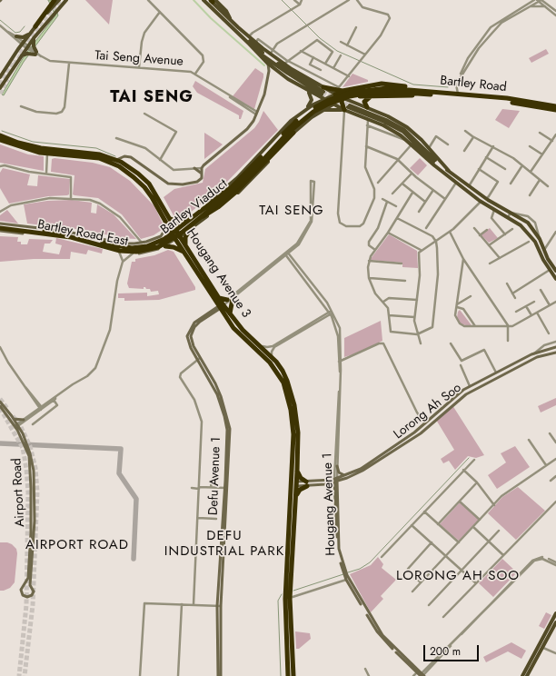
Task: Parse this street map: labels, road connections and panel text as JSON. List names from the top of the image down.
{
  "streets": {
    "highway": ["Bartley Road", "Bartley Viaduct", "Hougang Avenue 3"],
    "main road": [
      "Bartley Road East",
      "Lorong Ah Soo",
      "Defu Avenue 1",
      "Airport Road",
      "Hougang Avenue 1"
    ],
    "street": ["Tai Seng Avenue"]
  },
  "crossings": [
    ["Bartley Road", "Bartley Viaduct"],
    ["Bartley Viaduct", "Bartley Road East"],
    ["Bartley Road East", "Hougang Avenue 3"],
    ["Hougang Avenue 3", "Lorong Ah Soo"],
    ["Hougang Avenue 3", "Defu Avenue 1"],
    ["Lorong Ah Soo", "Hougang Avenue 1"]
  ],
  "districts": [
    "TAI SENG",
    "TAI SENG",
    "DEFU INDUSTRIAL PARK",
    "AIRPORT ROAD",
    "LORONG AH SOO"
  ],
  "scale_bar": "200 m"
}
